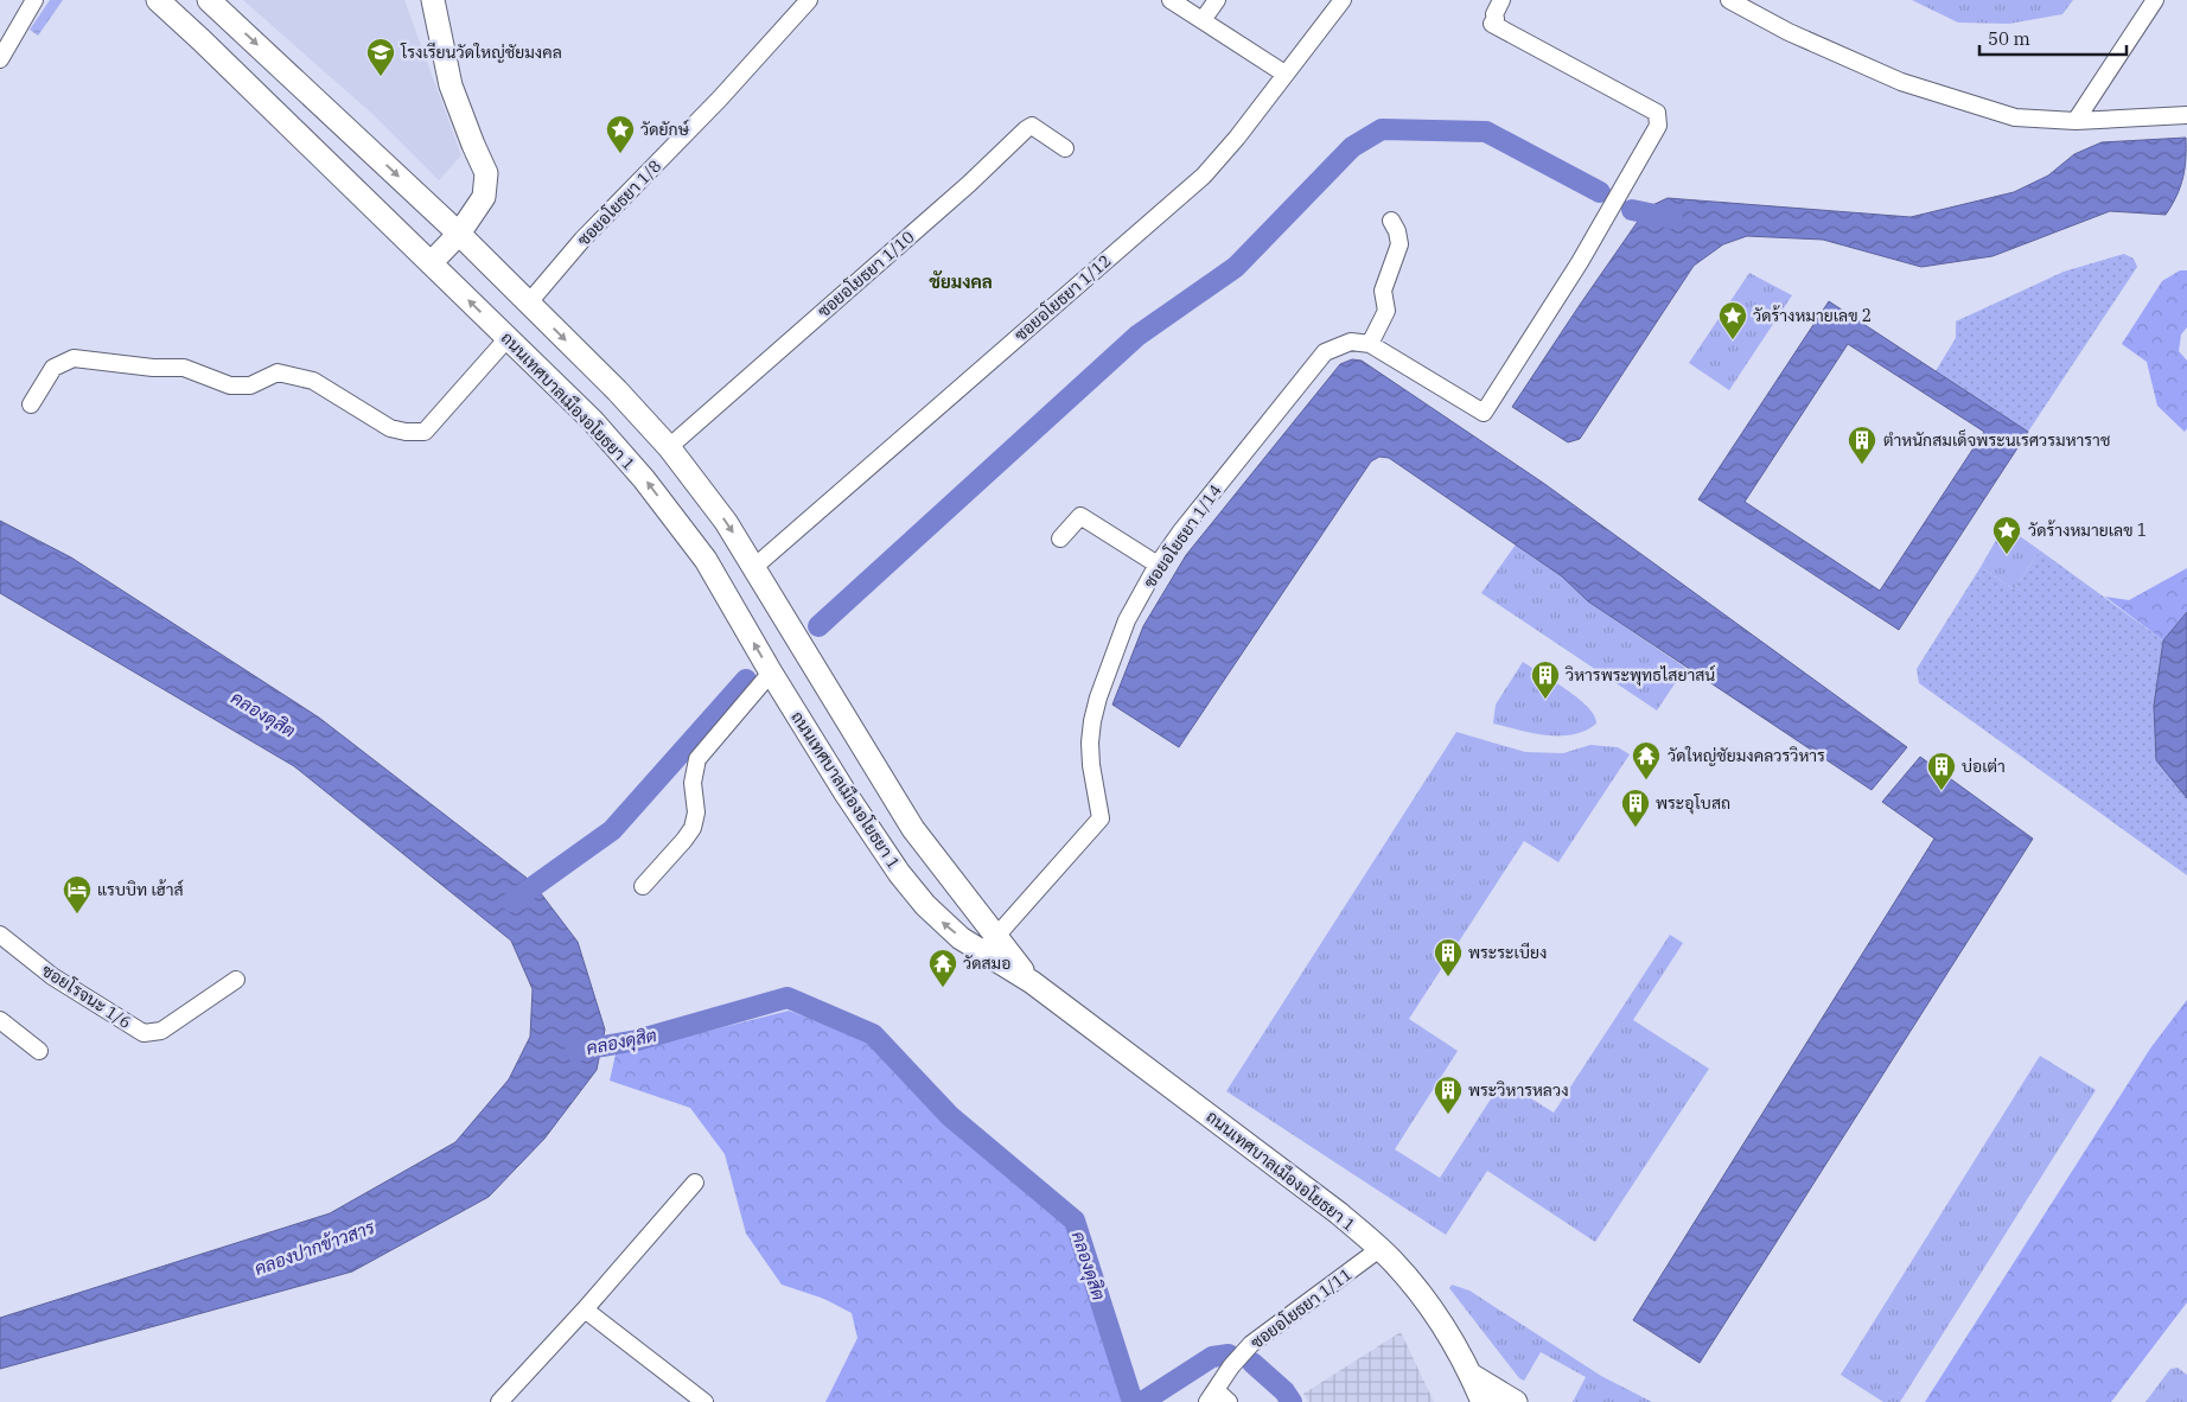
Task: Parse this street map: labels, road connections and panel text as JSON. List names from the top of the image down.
{
  "streets": {
    "main road": ["ถนนเทศบาลเมืองอโยธยา 1"],
    "street": [
      "ซอยอโยธยา 1/8",
      "ซอยอโยธยา 1/10",
      "ซอยอโยธยา 1/12",
      "ซอยอโยธยา 1/14",
      "ซอยโรจนะ 1/6",
      "ซอยอโยธยา 1/11"
    ]
  },
  "crossings": [
    ["ซอยอโยธยา 1/8", "ถนนเทศบาลเมืองอโยธยา 1"],
    ["ซอยอโยธยา 1/10", "ถนนเทศบาลเมืองอโยธยา 1"],
    ["ซอยอโยธยา 1/12", "ถนนเทศบาลเมืองอโยธยา 1"],
    ["ถนนเทศบาลเมืองอโยธยา 1", "ซอยอโยธยา 1/14"],
    ["ถนนเทศบาลเมืองอโยธยา 1", "ซอยอโยธยา 1/11"]
  ],
  "districts": ["ชัยมงคล"],
  "water": ["คลองดุสิต", "คลองปากข้าวสาร"],
  "places": {
    "school or university": ["โรงเรียนวัดใหญ่ชัยมงคล"],
    "place": ["วัดยักษ์", "วัดร้างหมายเลข 2", "วัดร้างหมายเลข 1"],
    "building": [
      "ตำหนักสมเด็จพระนเรศวรมหาราช",
      "วิหารพระพุทธไสยาสน์",
      "บ่อเต่า",
      "พระอุโบสถ",
      "พระระเบียง",
      "พระวิหารหลวง"
    ],
    "temple": ["วัดใหญ่ชัยมงคลวรวิหาร", "วัดสมอ"],
    "hotel": ["แรบบิท เฮ้าส์"]
  },
  "scale_bar": "50 m"
}
